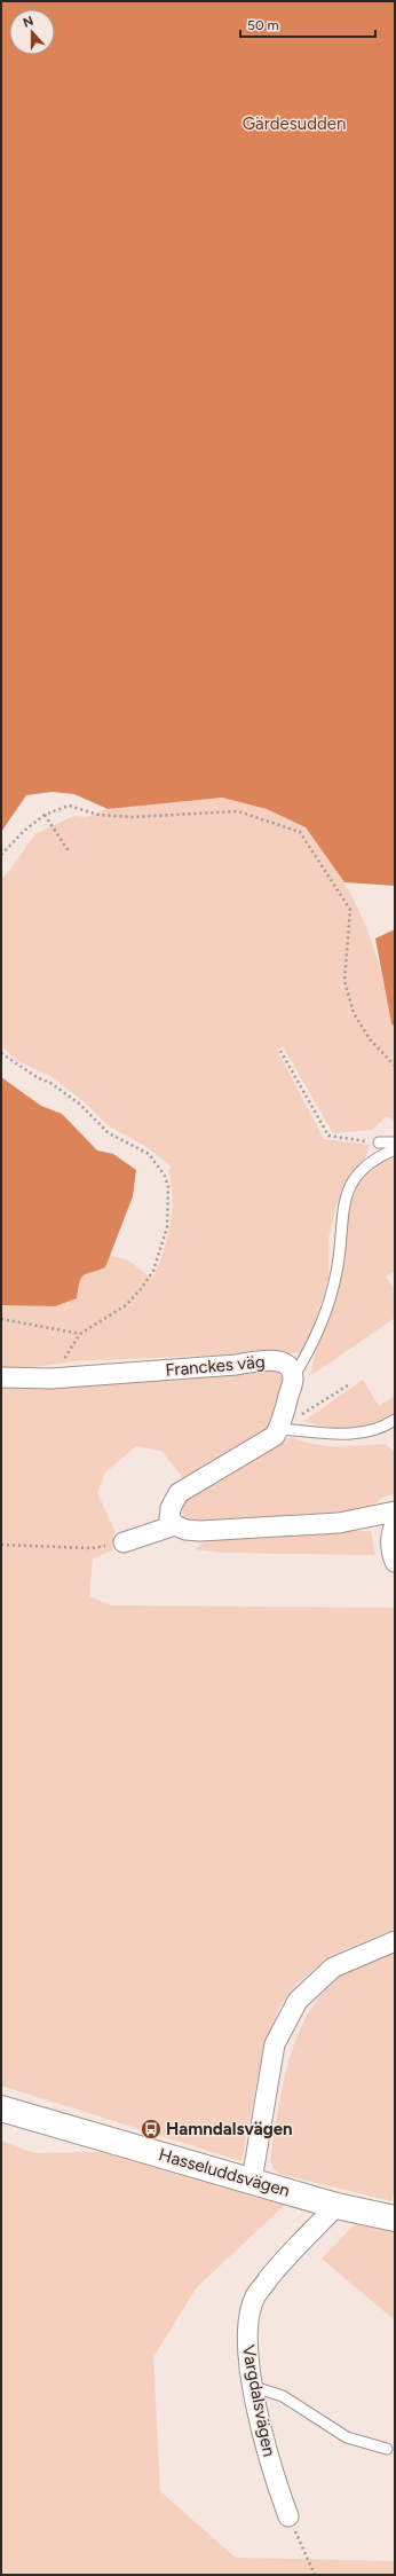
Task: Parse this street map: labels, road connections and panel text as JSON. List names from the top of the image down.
{
  "streets": {
    "street": ["Franckes väg", "Hasseluddsvägen", "Vargdalsvägen"]
  },
  "crossings": [
    ["Hasseluddsvägen", "Vargdalsvägen"]
  ],
  "parks": ["Gärdesudden"],
  "places": {
    "bus stop": ["Hamndalsvägen"]
  },
  "scale_bar": "50 m",
  "north": "top"
}
